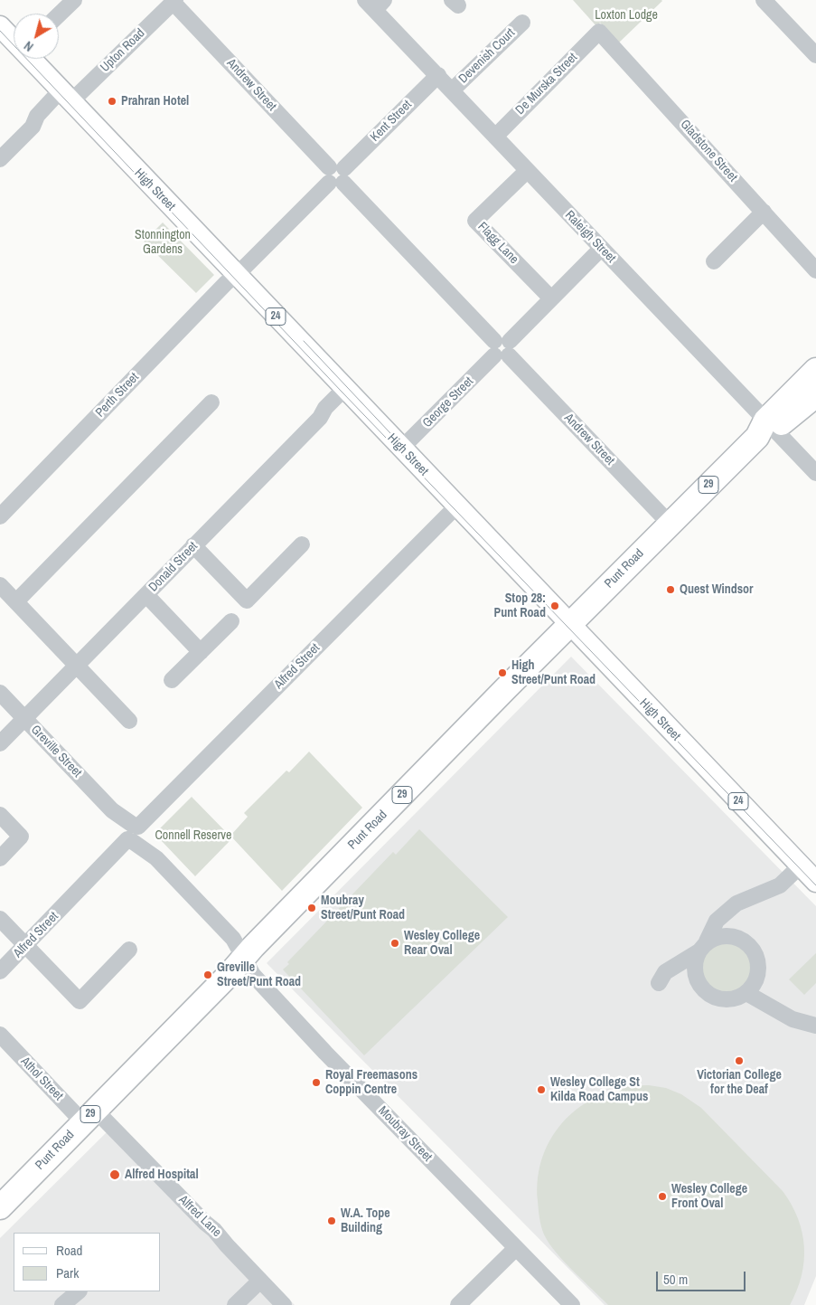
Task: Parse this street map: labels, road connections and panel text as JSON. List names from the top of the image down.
{
  "streets": {
    "highway": ["29", "Punt Road"],
    "main road": ["High Street", "24"],
    "street": [
      "Upton Road",
      "Devenish Court",
      "De Murska Street",
      "Andrew Street",
      "Kent Street",
      "Gladstone Street",
      "Raleigh Street",
      "Flagg Lane",
      "Perth Street",
      "George Street",
      "Donald Street",
      "Alfred Street",
      "Greville Street",
      "Athol Street",
      "Moubray Street",
      "Alfred Lane"
    ]
  },
  "crossings": [
    ["Upton Road", "Andrew Street"],
    ["Upton Road", "High Street"],
    ["Devenish Court", "Raleigh Street"],
    ["De Murska Street", "Gladstone Street"],
    ["De Murska Street", "Raleigh Street"],
    ["Andrew Street", "Kent Street"],
    ["Andrew Street", "George Street"],
    ["Andrew Street", "Punt Road"],
    ["Kent Street", "High Street"],
    ["Kent Street", "Raleigh Street"],
    ["Kent Street", "Perth Street"],
    ["High Street", "Perth Street"],
    ["High Street", "George Street"],
    ["High Street", "Donald Street"],
    ["High Street", "Punt Road"],
    ["High Street", "Alfred Street"],
    ["Raleigh Street", "Flagg Lane"],
    ["Raleigh Street", "George Street"],
    ["Raleigh Street", "Punt Road"],
    ["Flagg Lane", "George Street"],
    ["Donald Street", "Greville Street"],
    ["Punt Road", "Greville Street"],
    ["Punt Road", "Athol Street"],
    ["Punt Road", "Moubray Street"],
    ["Punt Road", "Alfred Lane"],
    ["Alfred Street", "Greville Street"],
    ["Greville Street", "Moubray Street"],
    ["Athol Street", "Alfred Lane"]
  ],
  "parks": ["Loxton Lodge", "Stonnington Gardens", "Connell Reserve"],
  "places": [
    "Prahran Hotel",
    "Quest Windsor",
    "Stop 28: Punt Road",
    "High Street/Punt Road",
    "Moubray Street/Punt Road",
    "Wesley College Rear Oval",
    "Greville Street/Punt Road",
    "Victorian College for the Deaf",
    "Royal Freemasons Coppin Centre",
    "Wesley College St Kilda Road Campus",
    "Alfred Hospital",
    "Wesley College Front Oval",
    "W.A. Tope Building"
  ],
  "legend": ["Road", "Park"],
  "scale_bar": "50 m",
  "north": "bottom left"
}
